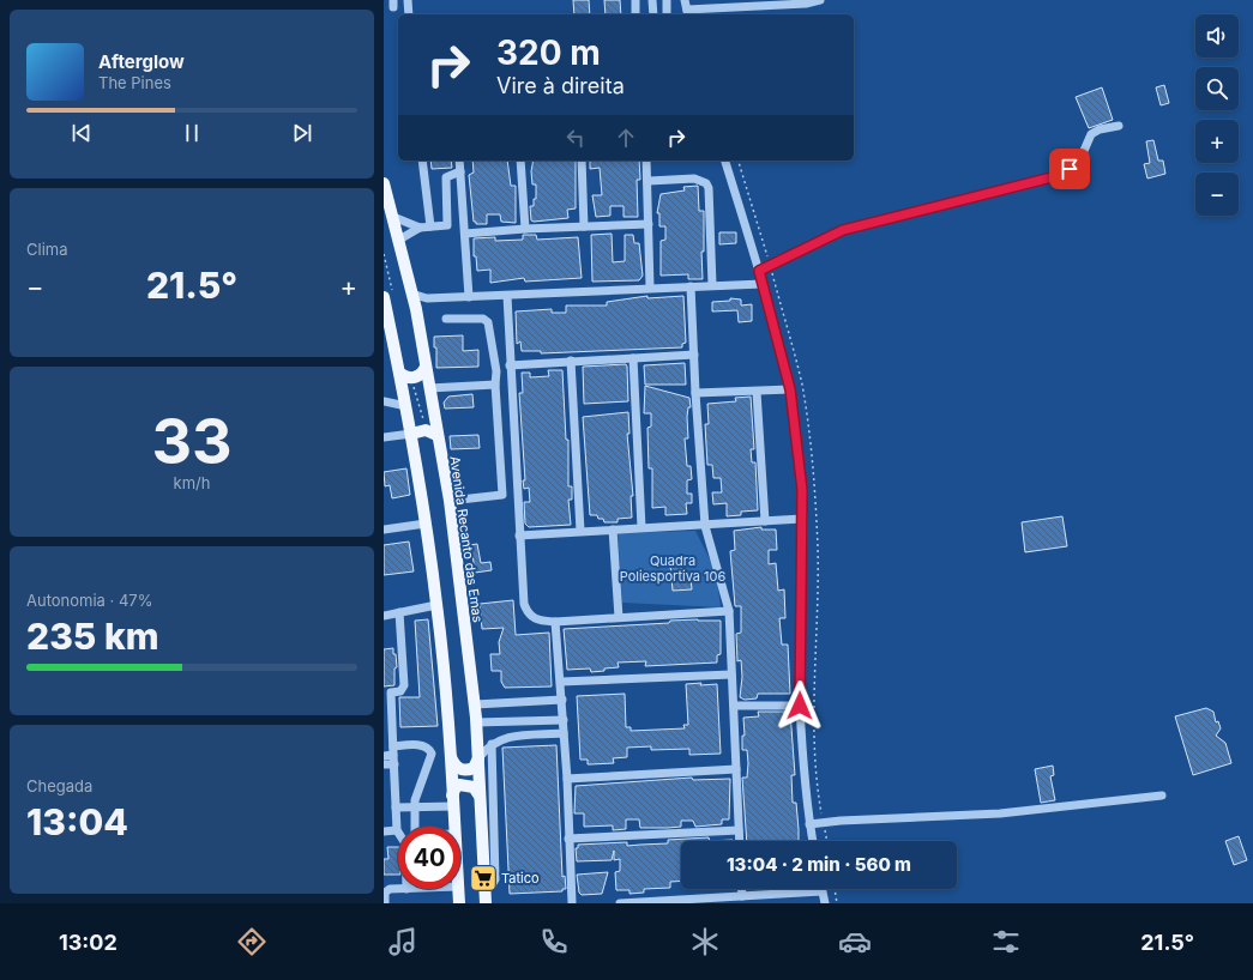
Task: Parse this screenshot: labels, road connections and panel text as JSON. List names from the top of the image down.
{
  "streets": {
    "main road": ["Avenida Recanto das Emas"]
  },
  "parks": ["Quadra Poliesportiva 106"],
  "places": {
    "supermarket": ["Tatico"]
  },
  "page": {
    "map_buttons": ["+", "−"],
    "turn": ["320 m", "Vire à direita"],
    "song": ["Afterglow", "The Pines"],
    "tile": [
      "Clima",
      ["33", "km/h"],
      ["Autonomia · 47%", "235 km"],
      ["Chegada", "13:04"]
    ],
    "heat": ["−", "21.5°", "+"],
    "limit": "40",
    "trip": "13:04 · 2 min · 560 m",
    "tabs": ["13:02", "21.5°"]
  }
}
